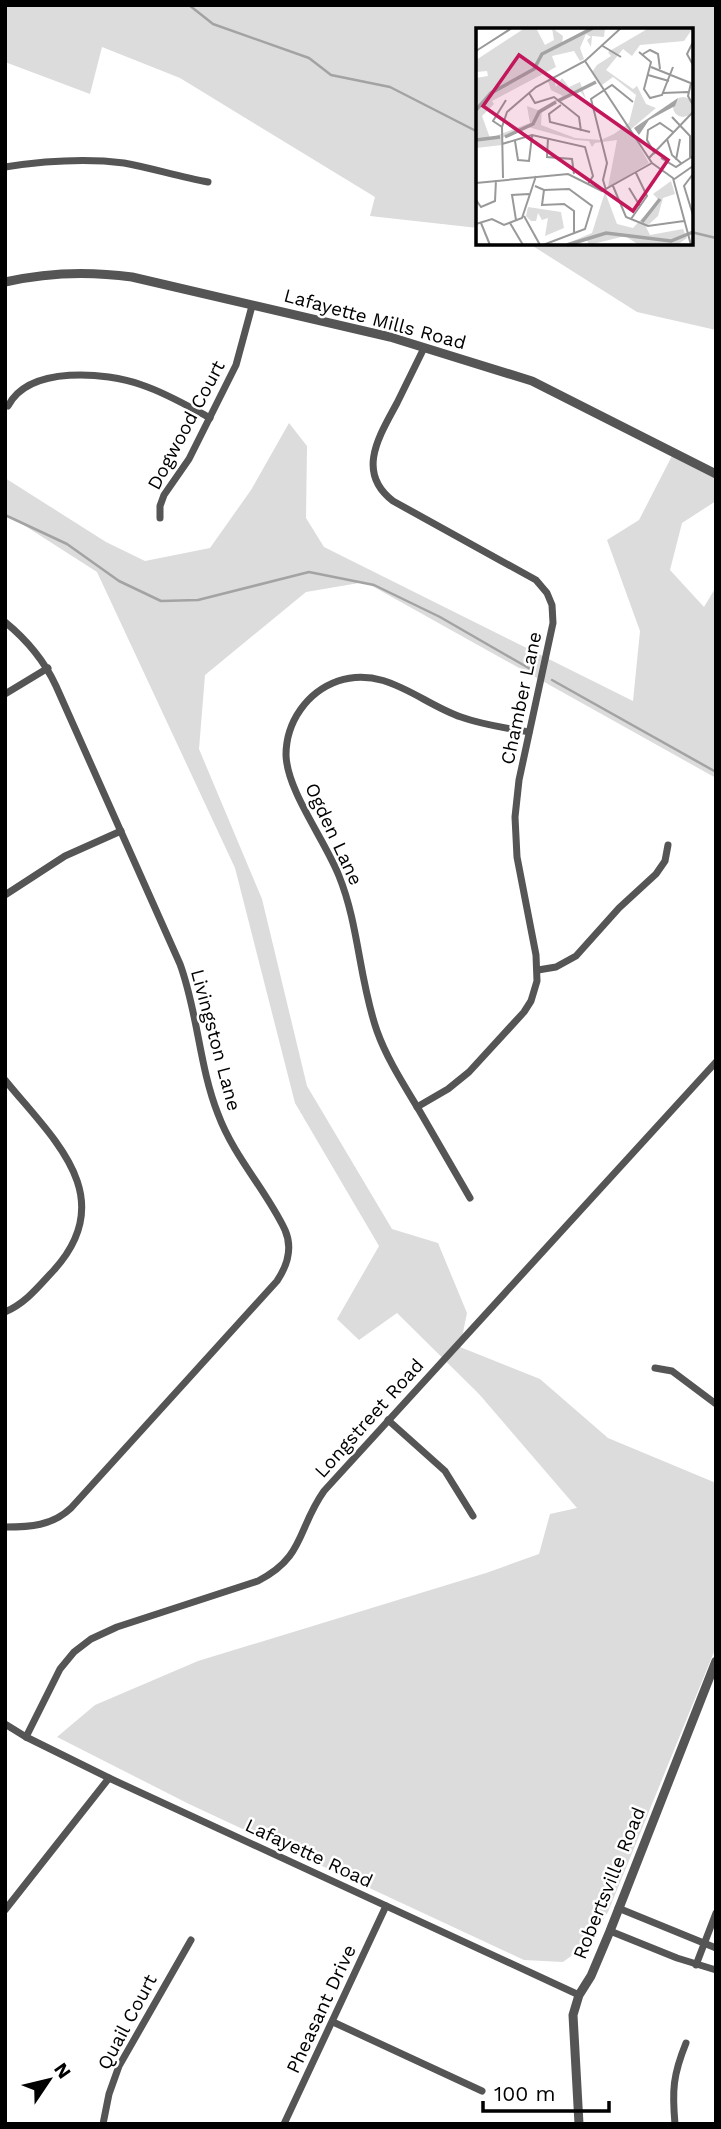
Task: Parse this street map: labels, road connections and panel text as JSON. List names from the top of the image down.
{
  "streets": {
    "street": [
      "Lafayette Mills Road",
      "Dogwood Court",
      "Chamber Lane",
      "Ogden Lane",
      "Livingston Lane",
      "Longstreet Road",
      "Lafayette Road",
      "Robertsville Road",
      "Pheasant Drive",
      "Quail Court"
    ]
  },
  "crossings": [
    ["Lafayette Mills Road", "Dogwood Court"],
    ["Lafayette Mills Road", "Chamber Lane"],
    ["Chamber Lane", "Ogden Lane"],
    ["Longstreet Road", "Lafayette Road"],
    ["Lafayette Road", "Robertsville Road"],
    ["Lafayette Road", "Pheasant Drive"]
  ],
  "scale_bar": "100 m",
  "north": "top right"
}
